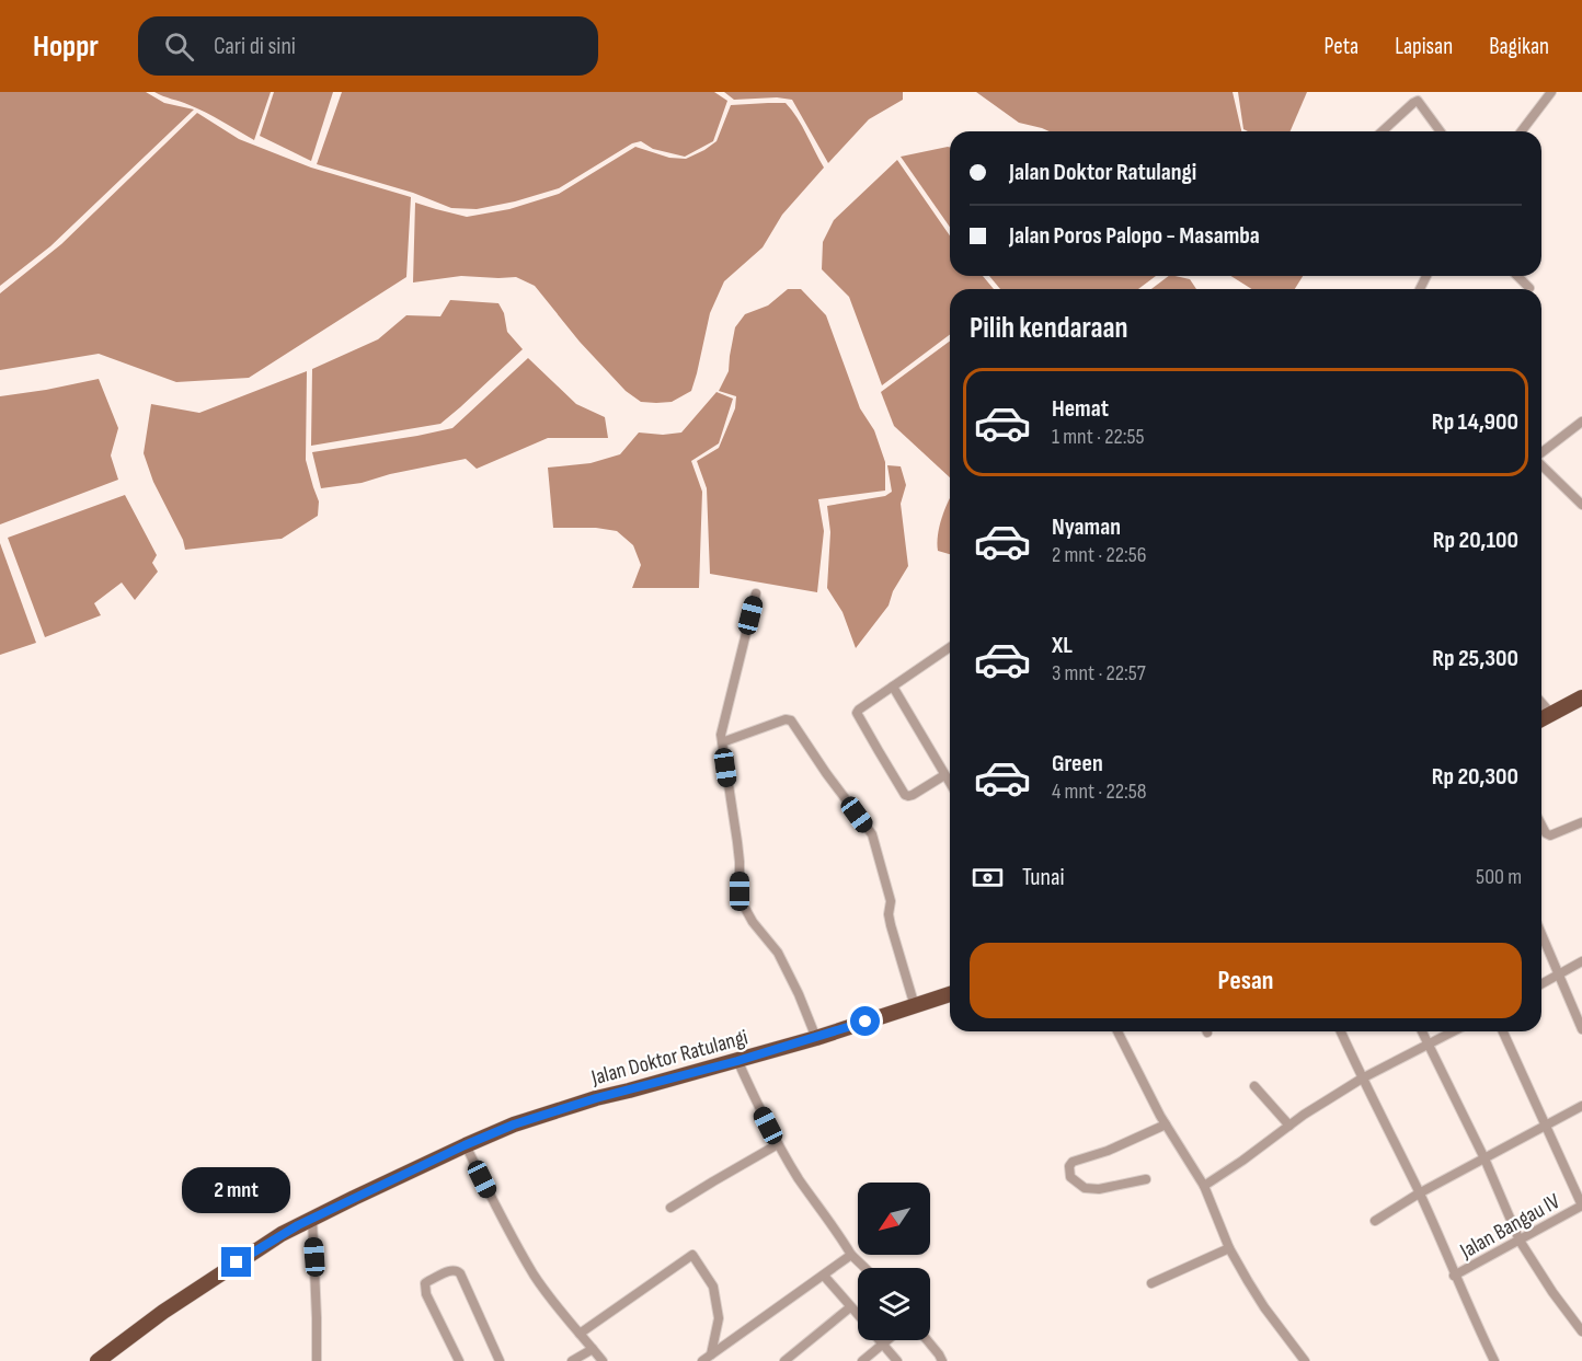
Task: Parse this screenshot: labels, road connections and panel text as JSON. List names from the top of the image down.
{
  "streets": {
    "highway": ["Jalan Doktor Ratulangi"],
    "street": ["Jalan Bangau IV"]
  },
  "north": "bottom left",
  "page": {
    "header": "Hoppr",
    "search": "Cari di sini",
    "nav": ["Peta", "Lapisan", "Bagikan"],
    "banner": ["Jalan Doktor Ratulangi", "Jalan Poros Palopo - Masamba"],
    "heading": "Pilih kendaraan",
    "list": [
      {
        "name": "Hemat",
        "note": "1 mnt · 22:55",
        "value": "Rp 14,900"
      },
      {
        "name": "Nyaman",
        "note": "2 mnt · 22:56",
        "value": "Rp 20,100"
      },
      {
        "name": "XL",
        "note": "3 mnt · 22:57",
        "value": "Rp 25,300"
      },
      {
        "name": "Green",
        "note": "4 mnt · 22:58",
        "value": "Rp 20,300"
      }
    ],
    "pay": ["Tunai", "500 m"],
    "buttons": "Pesan",
    "bubble": "2 mnt"
  }
}
